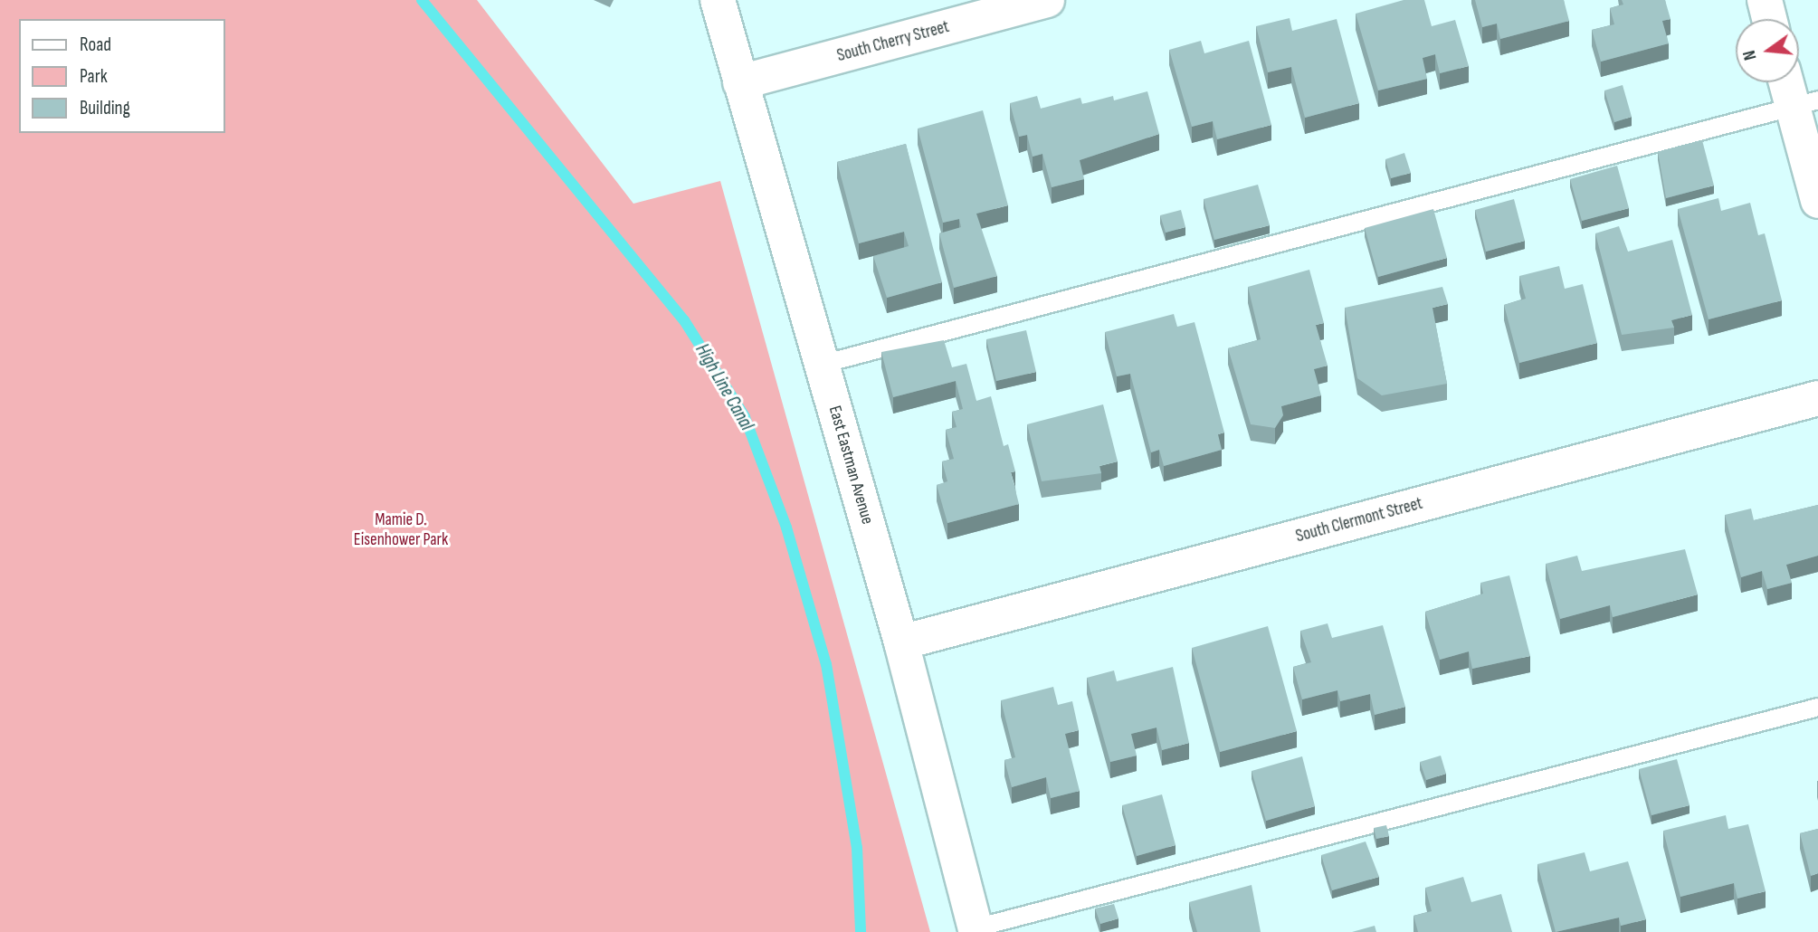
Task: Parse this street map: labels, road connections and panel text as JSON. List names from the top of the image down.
{
  "streets": {
    "street": ["South Cherry Street", "East Eastman Avenue", "South Clermont Street"]
  },
  "crossings": [
    ["South Cherry Street", "East Eastman Avenue"],
    ["East Eastman Avenue", "South Clermont Street"]
  ],
  "water": ["High Line Canal"],
  "parks": ["Mamie D. Eisenhower Park"],
  "legend": ["Road", "Park", "Building"],
  "north": "left"
}
